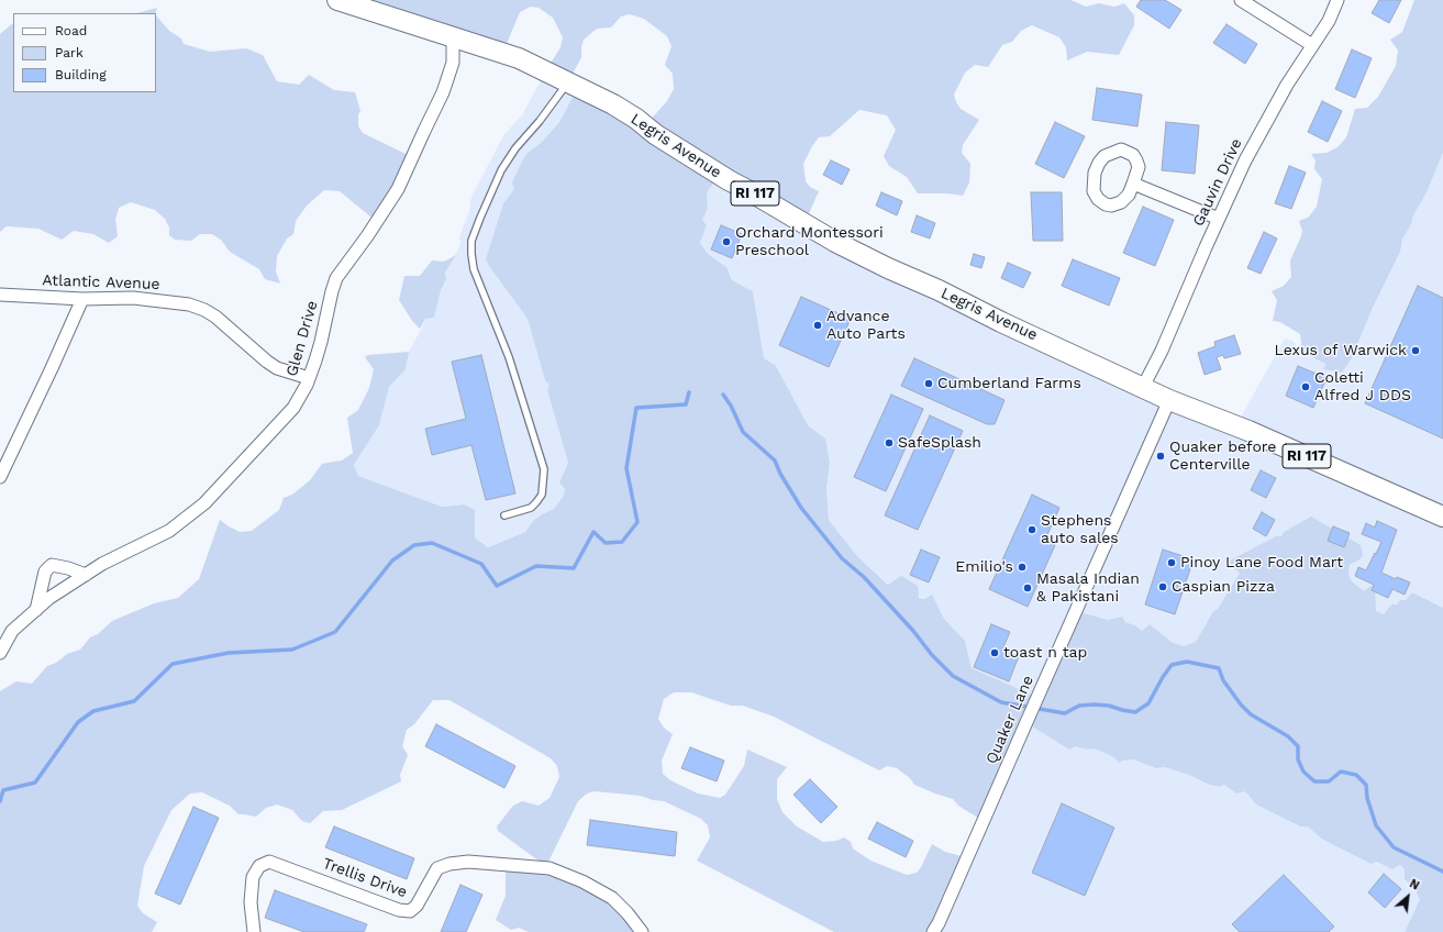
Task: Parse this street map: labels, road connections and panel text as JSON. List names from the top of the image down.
{
  "streets": {
    "main road": ["Legris Avenue", "RI 117"],
    "street": [
      "Gauvin Drive",
      "Atlantic Avenue",
      "Glen Drive",
      "Quaker Lane",
      "Trellis Drive"
    ]
  },
  "crossings": [
    ["Legris Avenue", "Gauvin Drive"],
    ["Legris Avenue", "RI 117"],
    ["Legris Avenue", "Glen Drive"],
    ["Legris Avenue", "Quaker Lane"],
    ["RI 117", "Quaker Lane"],
    ["Atlantic Avenue", "Glen Drive"]
  ],
  "places": [
    "Orchard Montessori Preschool",
    "Advance Auto Parts",
    "Lexus of Warwick",
    "Cumberland Farms",
    "Coletti Alfred J DDS",
    "SafeSplash",
    "Quaker before Centerville",
    "Stephens auto sales",
    "Pinoy Lane Food Mart",
    "Emilio's",
    "Caspian Pizza",
    "Masala Indian & Pakistani",
    "toast n tap"
  ],
  "legend": ["Road", "Park", "Building"],
  "north": "top right"
}
